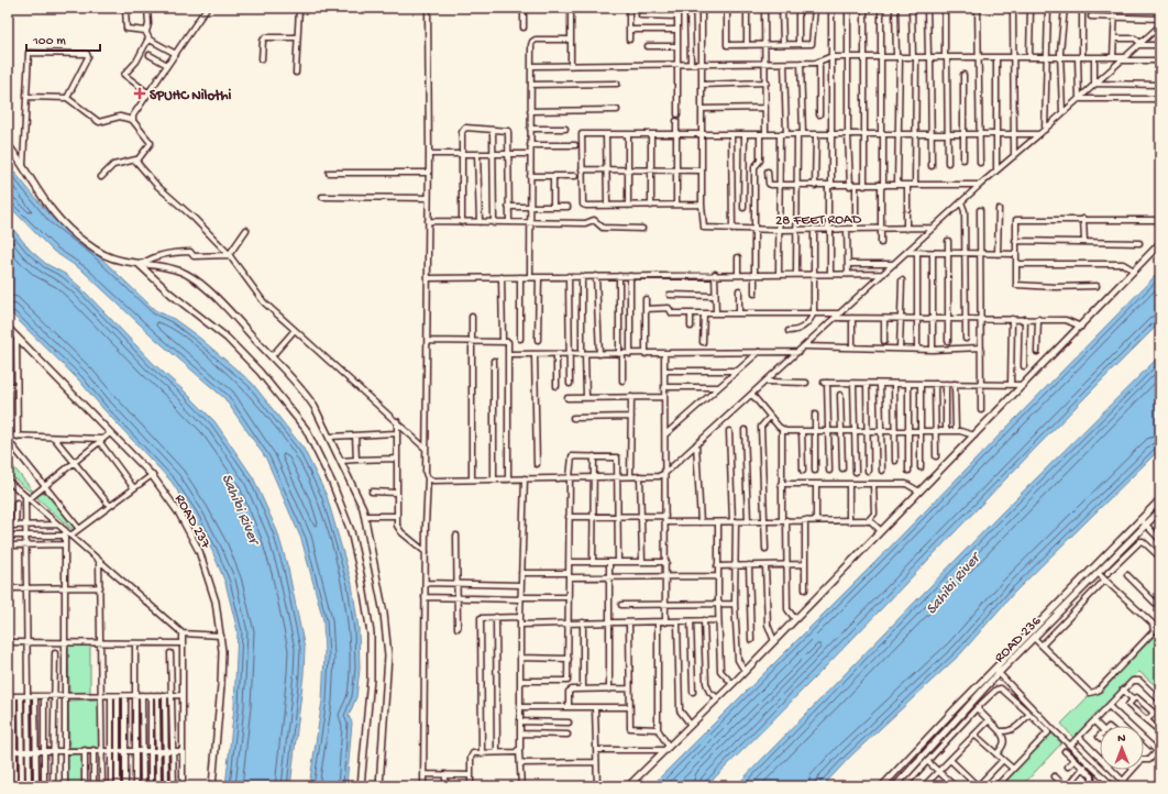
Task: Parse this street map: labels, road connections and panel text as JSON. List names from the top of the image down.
{
  "streets": {
    "street": ["28 FEET ROAD", "ROAD 237", "ROAD 236"]
  },
  "water": ["Sahibi River"],
  "places": {
    "health": ["SPUHC Nilothi"]
  },
  "scale_bar": "100 m",
  "north": "top"
}
